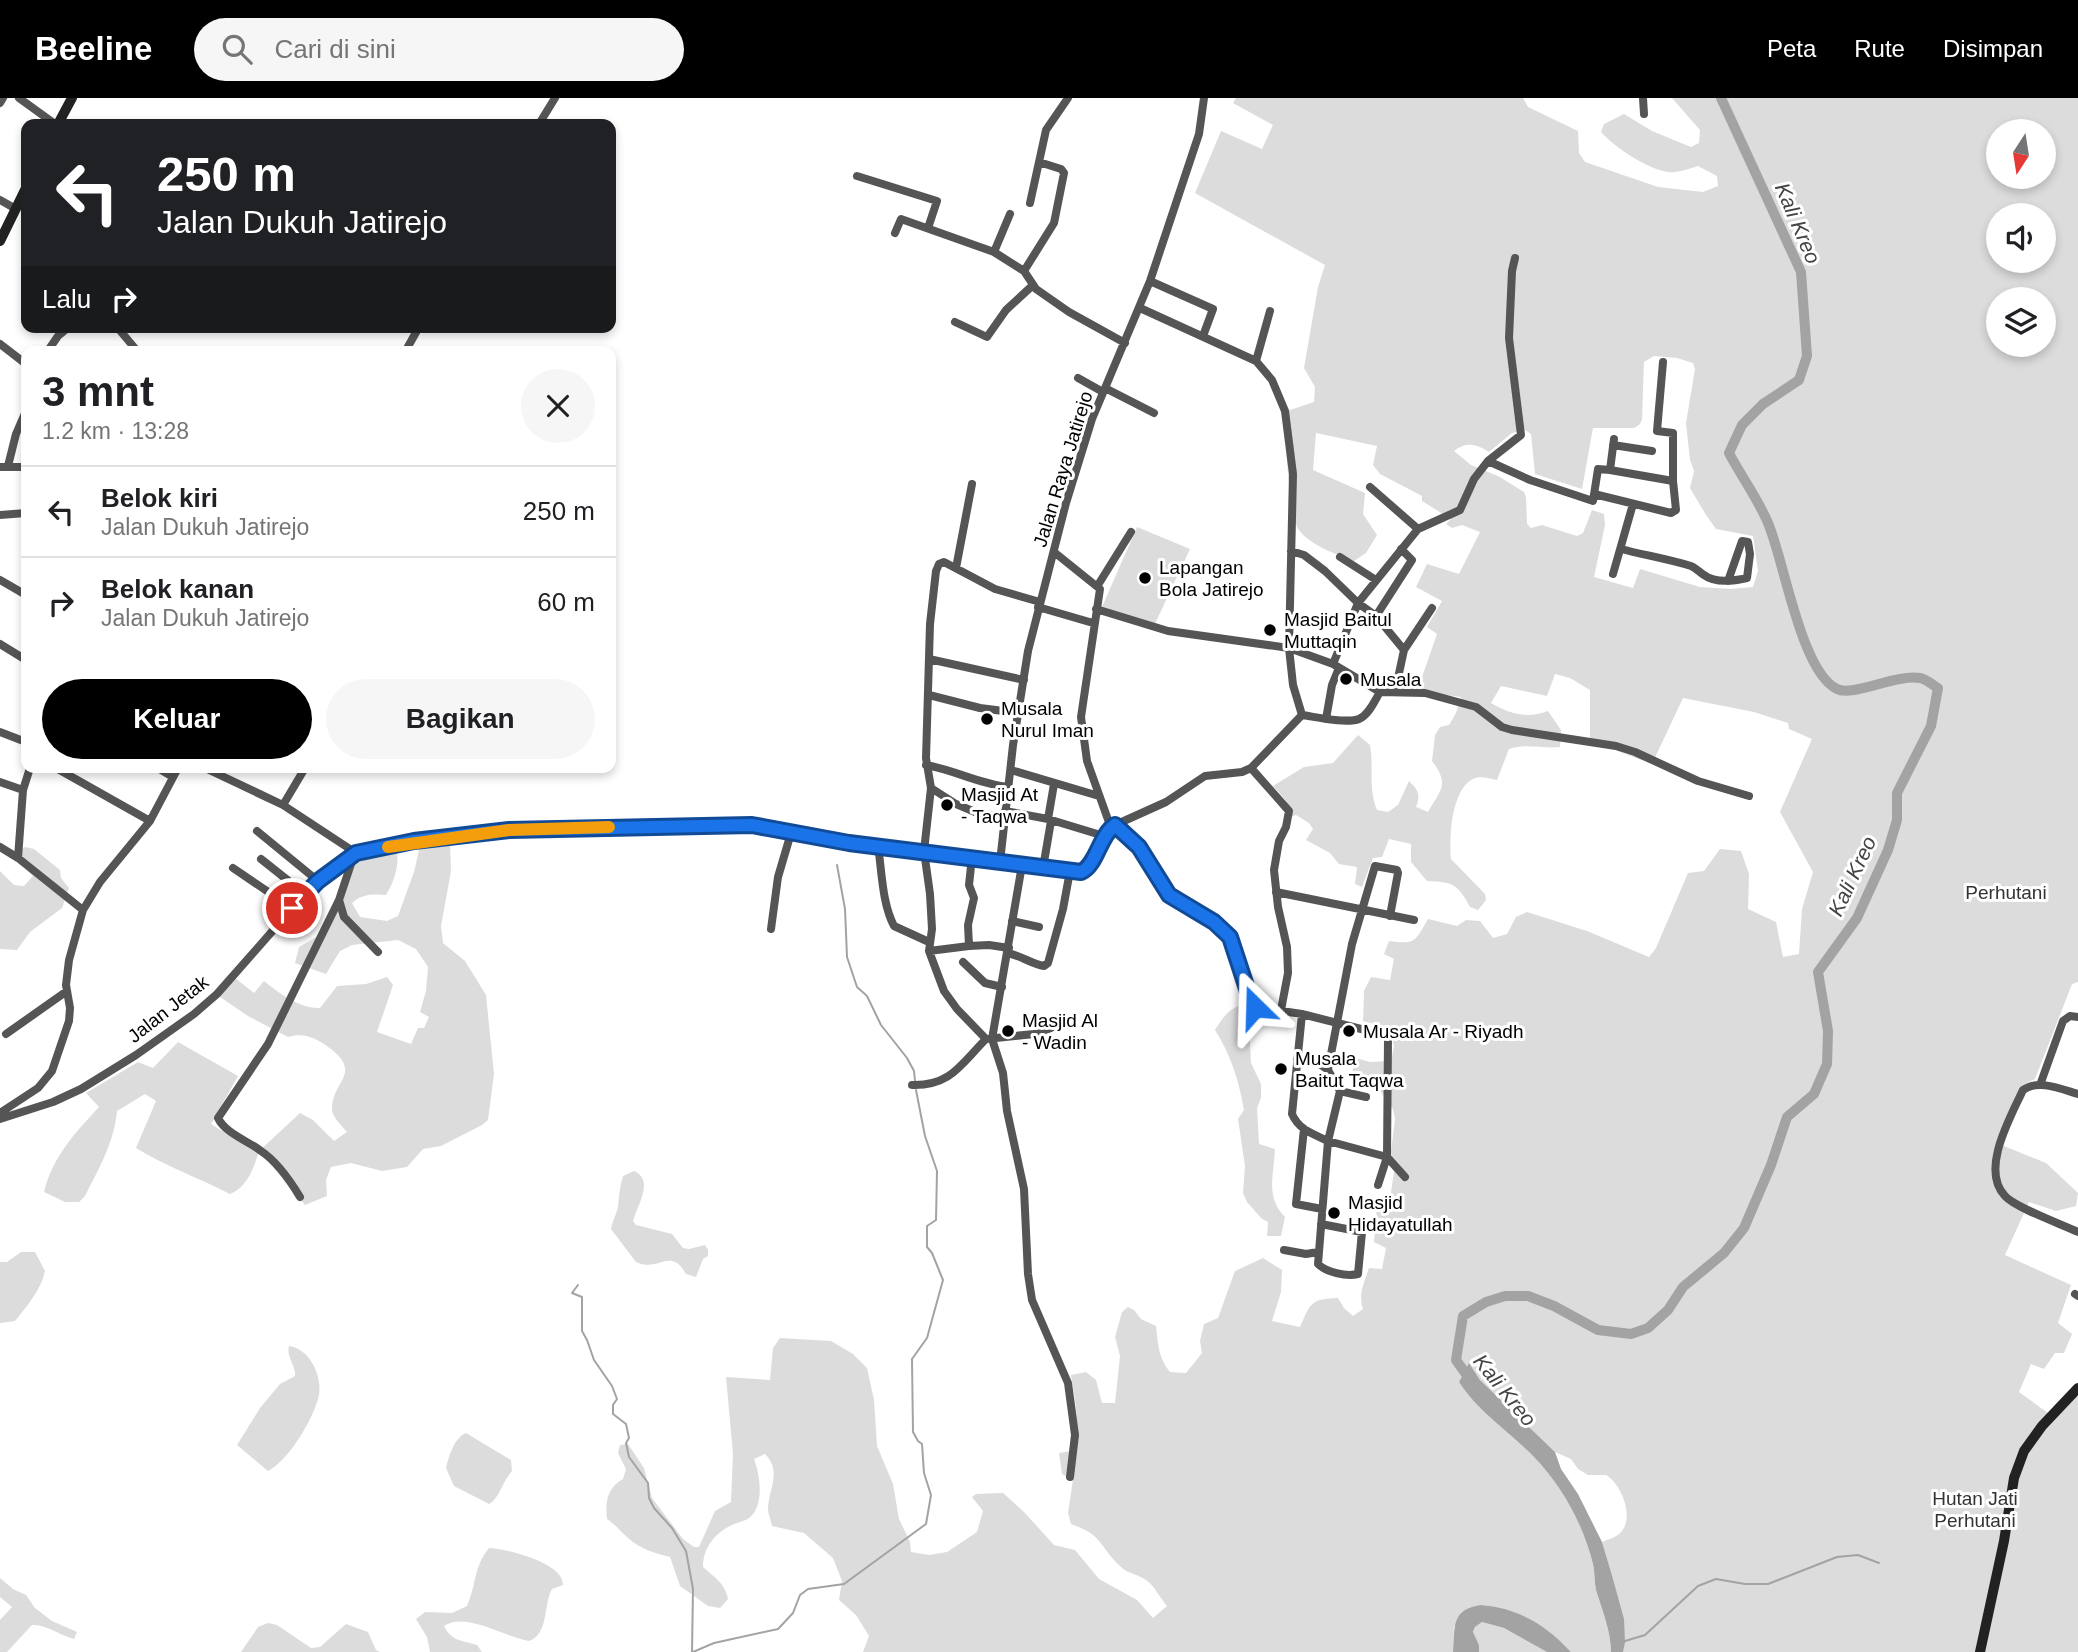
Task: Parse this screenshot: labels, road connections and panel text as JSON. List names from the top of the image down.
{
  "streets": {
    "street": ["Jalan Raya Jatirejo", "Jalan Jetak"]
  },
  "water": ["Kali Kreo"],
  "parks": ["Perhutani", "Hutan Jati Perhutani"],
  "places": [
    "Lapangan Bola Jatirejo",
    "Masjid Baitul Muttaqin",
    "Musala",
    "Musala Nurul Iman",
    "Masjid At - Taqwa",
    "Masjid Al - Wadin",
    "Musala Ar - Riyadh",
    "Musala Baitut Taqwa",
    "Masjid Hidayatullah"
  ],
  "north": "bottom",
  "page": {
    "header": "Beeline",
    "search": "Cari di sini",
    "nav": ["Peta", "Rute", "Disimpan"],
    "turn": ["250 m", "Jalan Dukuh Jatirejo"],
    "then": "Lalu",
    "heading": ["3 mnt", "1.2 km · 13:28"],
    "list": [
      {
        "name": "Belok kiri",
        "note": "Jalan Dukuh Jatirejo",
        "value": "250 m"
      },
      {
        "name": "Belok kanan",
        "note": "Jalan Dukuh Jatirejo",
        "value": "60 m"
      }
    ],
    "buttons": ["Keluar", "Bagikan"]
  }
}
